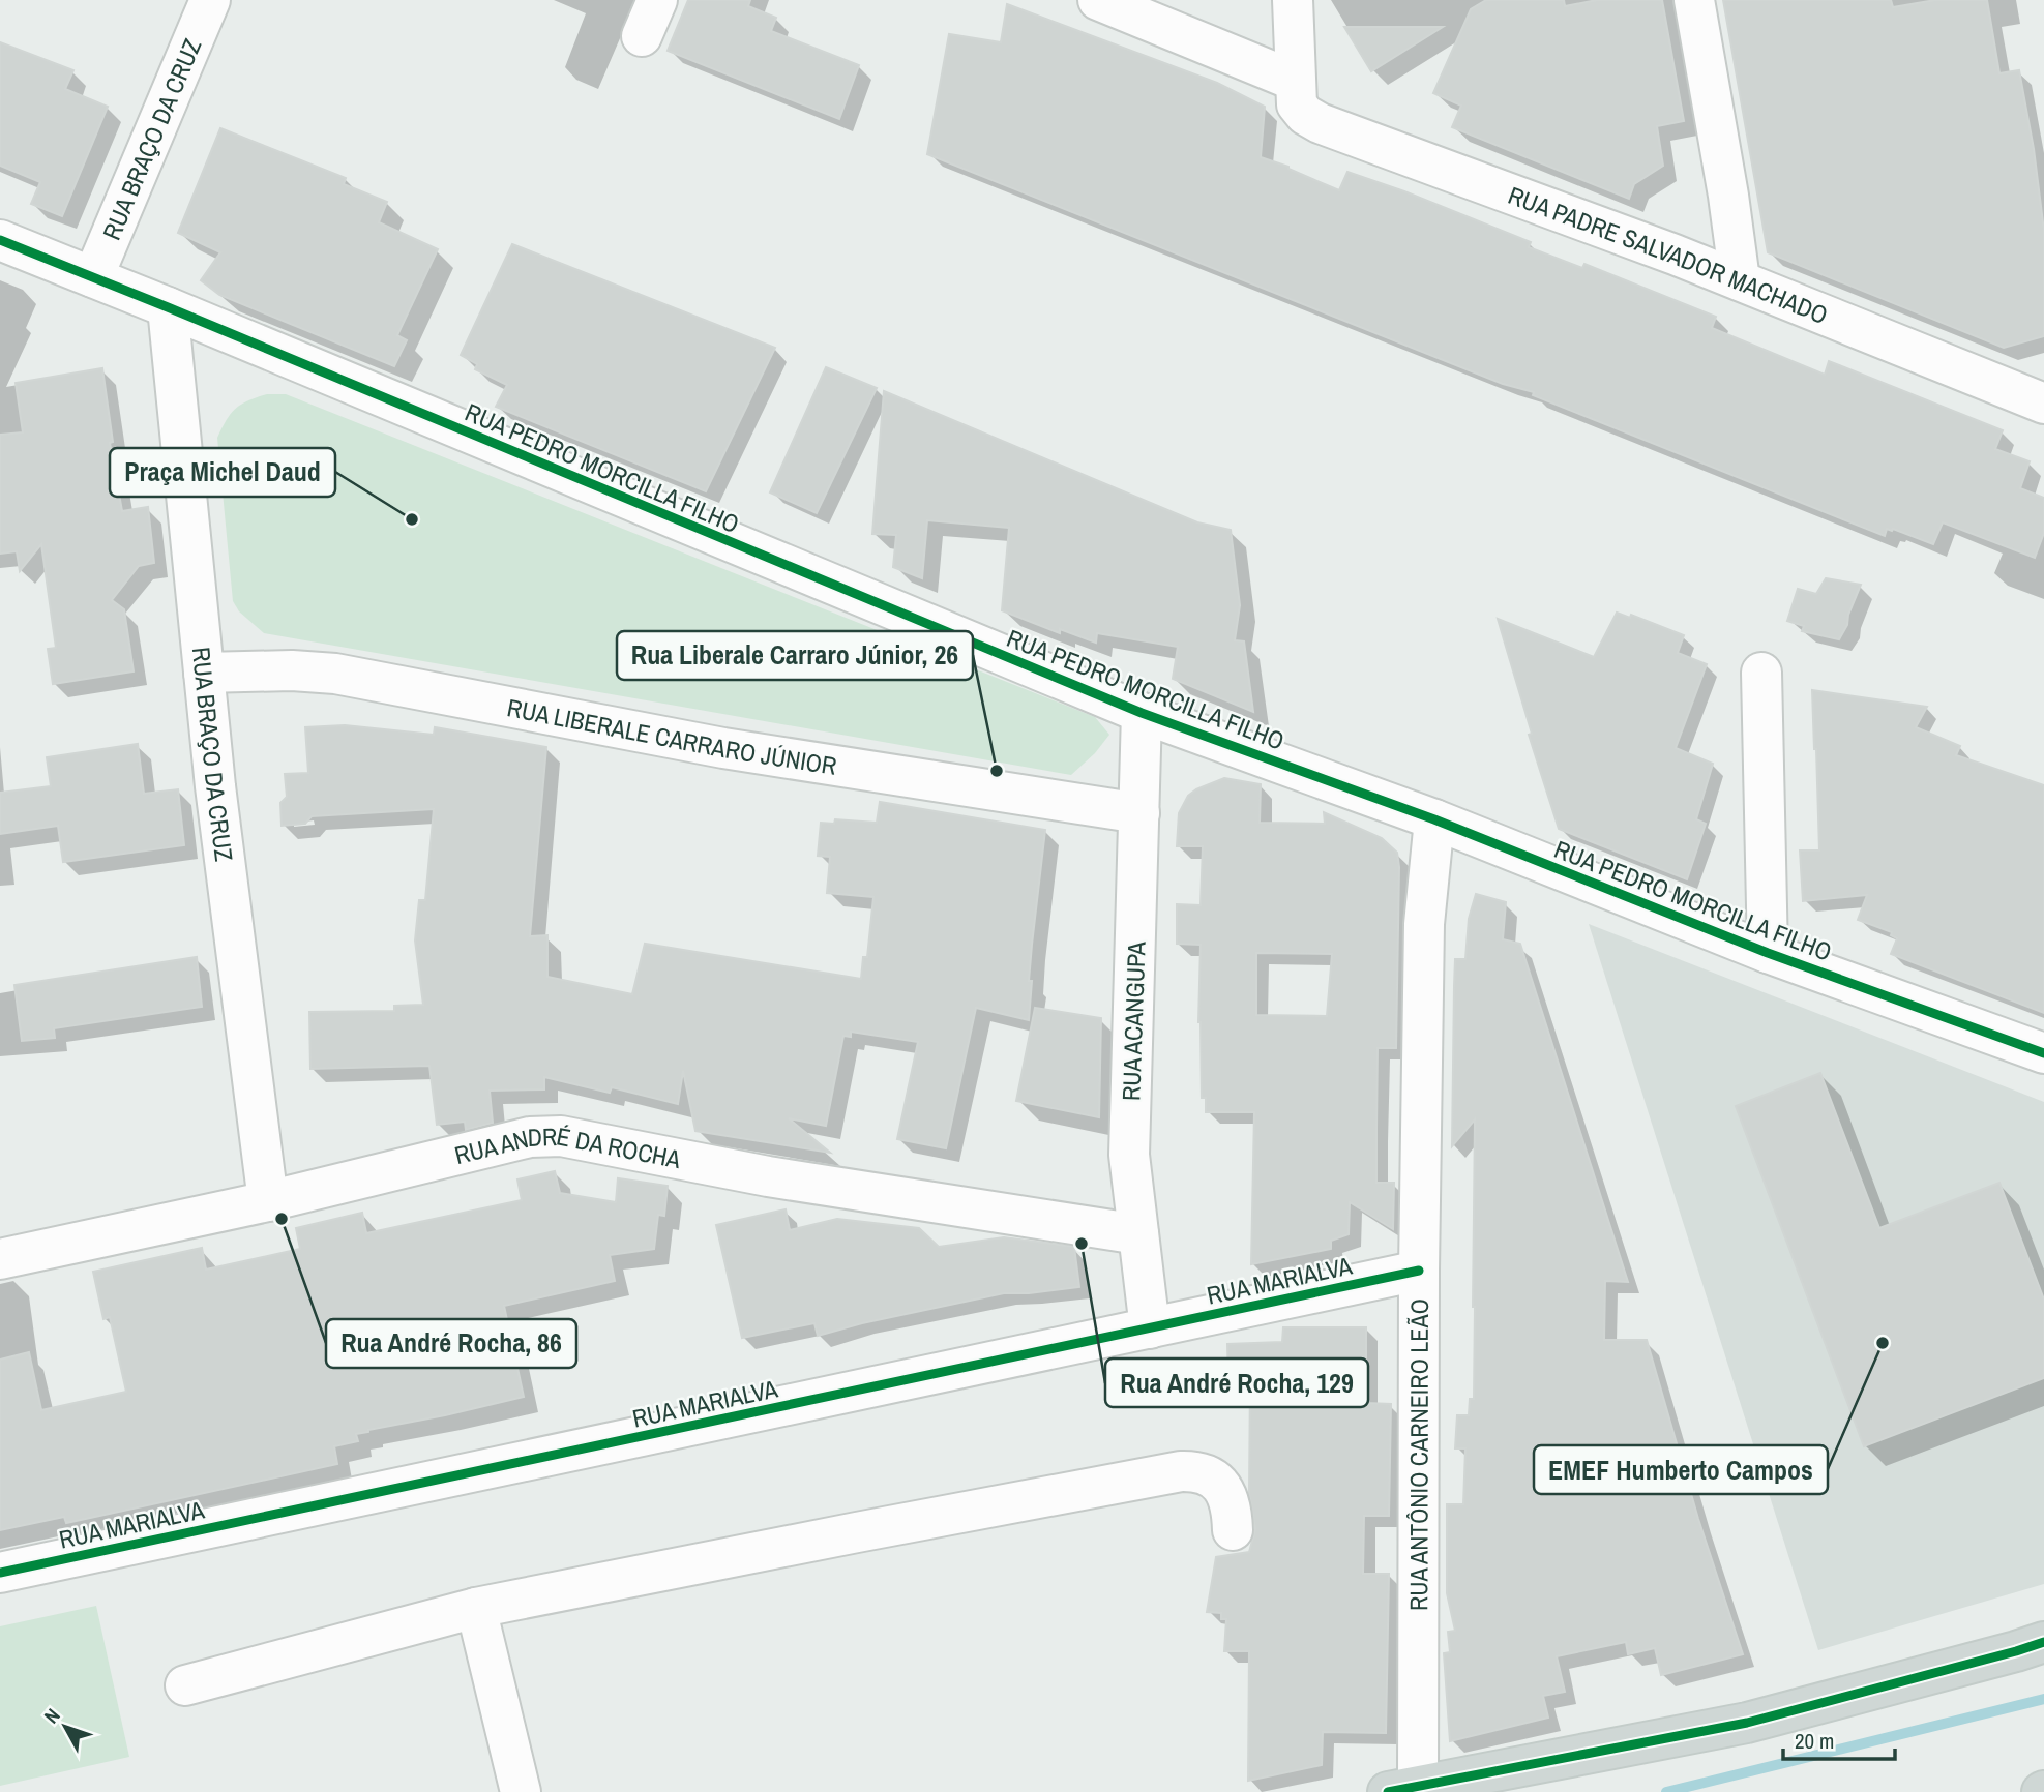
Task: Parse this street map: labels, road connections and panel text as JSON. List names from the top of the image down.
{
  "streets": {
    "street": [
      "RUA BRAÇO DA CRUZ",
      "RUA PADRE SALVADOR MACHADO",
      "RUA PEDRO MORCILLA FILHO",
      "RUA LIBERALE CARRARO JÚNIOR",
      "RUA ACANGUPA",
      "RUA ANDRÉ DA ROCHA",
      "RUA MARIALVA",
      "RUA ANTÔNIO CARNEIRO LEÃO"
    ]
  },
  "crossings": [
    ["RUA BRAÇO DA CRUZ", "RUA PEDRO MORCILLA FILHO"],
    ["RUA BRAÇO DA CRUZ", "RUA LIBERALE CARRARO JÚNIOR"],
    ["RUA BRAÇO DA CRUZ", "RUA ANDRÉ DA ROCHA"],
    ["RUA PEDRO MORCILLA FILHO", "RUA ACANGUPA"],
    ["RUA PEDRO MORCILLA FILHO", "RUA ANTÔNIO CARNEIRO LEÃO"],
    ["RUA LIBERALE CARRARO JÚNIOR", "RUA ACANGUPA"],
    ["RUA ACANGUPA", "RUA ANDRÉ DA ROCHA"],
    ["RUA ACANGUPA", "RUA MARIALVA"],
    ["RUA MARIALVA", "RUA ANTÔNIO CARNEIRO LEÃO"]
  ],
  "places": [
    "Praça Michel Daud",
    "Rua Liberale Carraro Júnior, 26",
    "Rua André Rocha, 86",
    "Rua André Rocha, 129",
    "EMEF Humberto Campos"
  ],
  "scale_bar": "20 m",
  "north": "top left"
}
